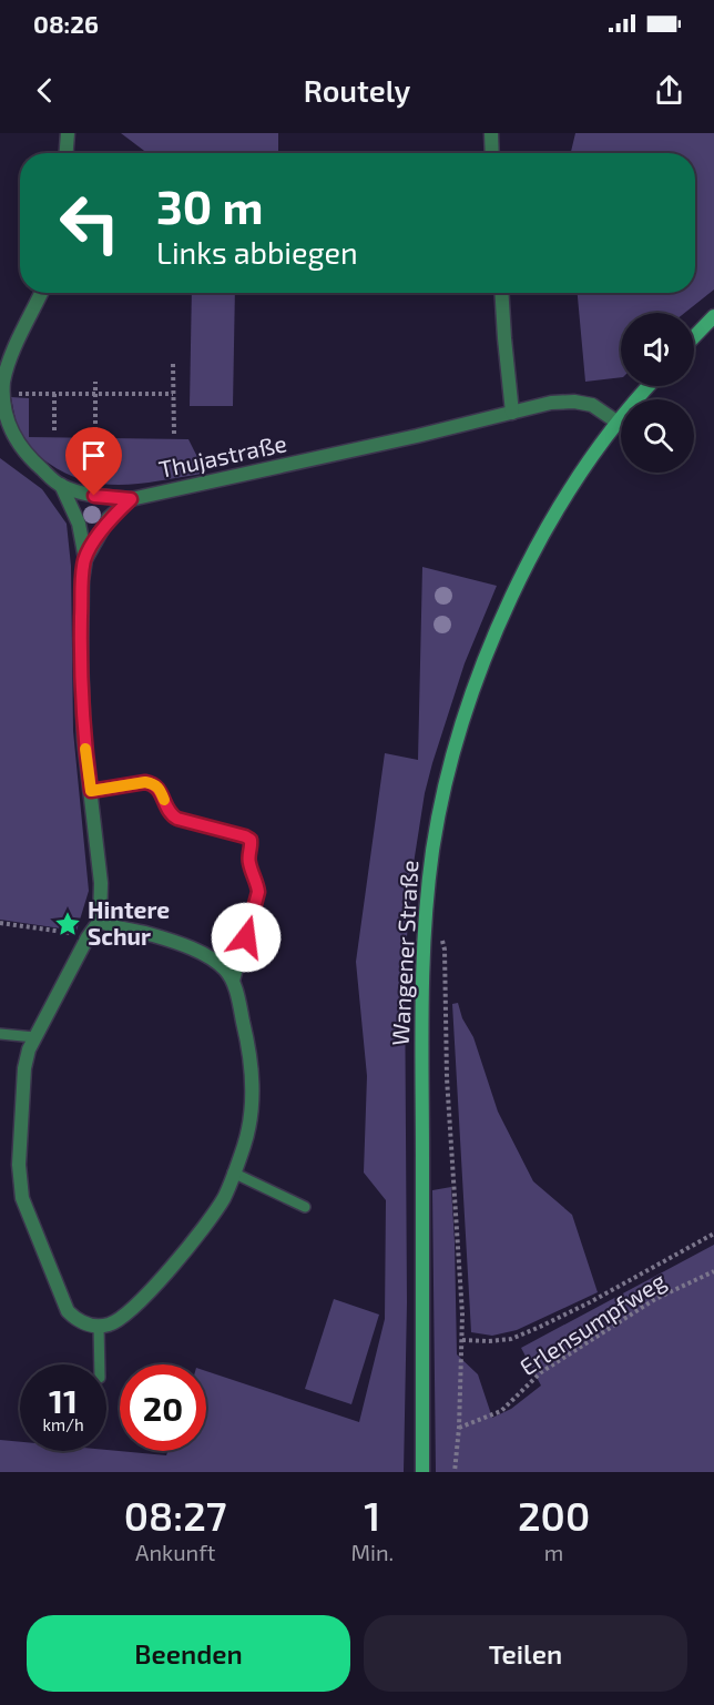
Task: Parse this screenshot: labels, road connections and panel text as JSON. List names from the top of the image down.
{
  "streets": {
    "main road": ["Wangener Straße"],
    "street": ["Thujastraße"],
    "path": ["Erlensumpfweg"]
  },
  "crossings": [
    ["Thujastraße", "Wangener Straße"]
  ],
  "places": {
    "place": ["Hintere Schur"]
  },
  "page": {
    "status": "08:26",
    "header": "Routely",
    "turn": ["30 m", "Links abbiegen"],
    "speed": "11 km/h",
    "limit": "20",
    "eta": [
      "08:27",
      "Ankunft",
      "1",
      "Min.",
      "200",
      "m"
    ],
    "buttons": ["Beenden", "Teilen"]
  }
}
